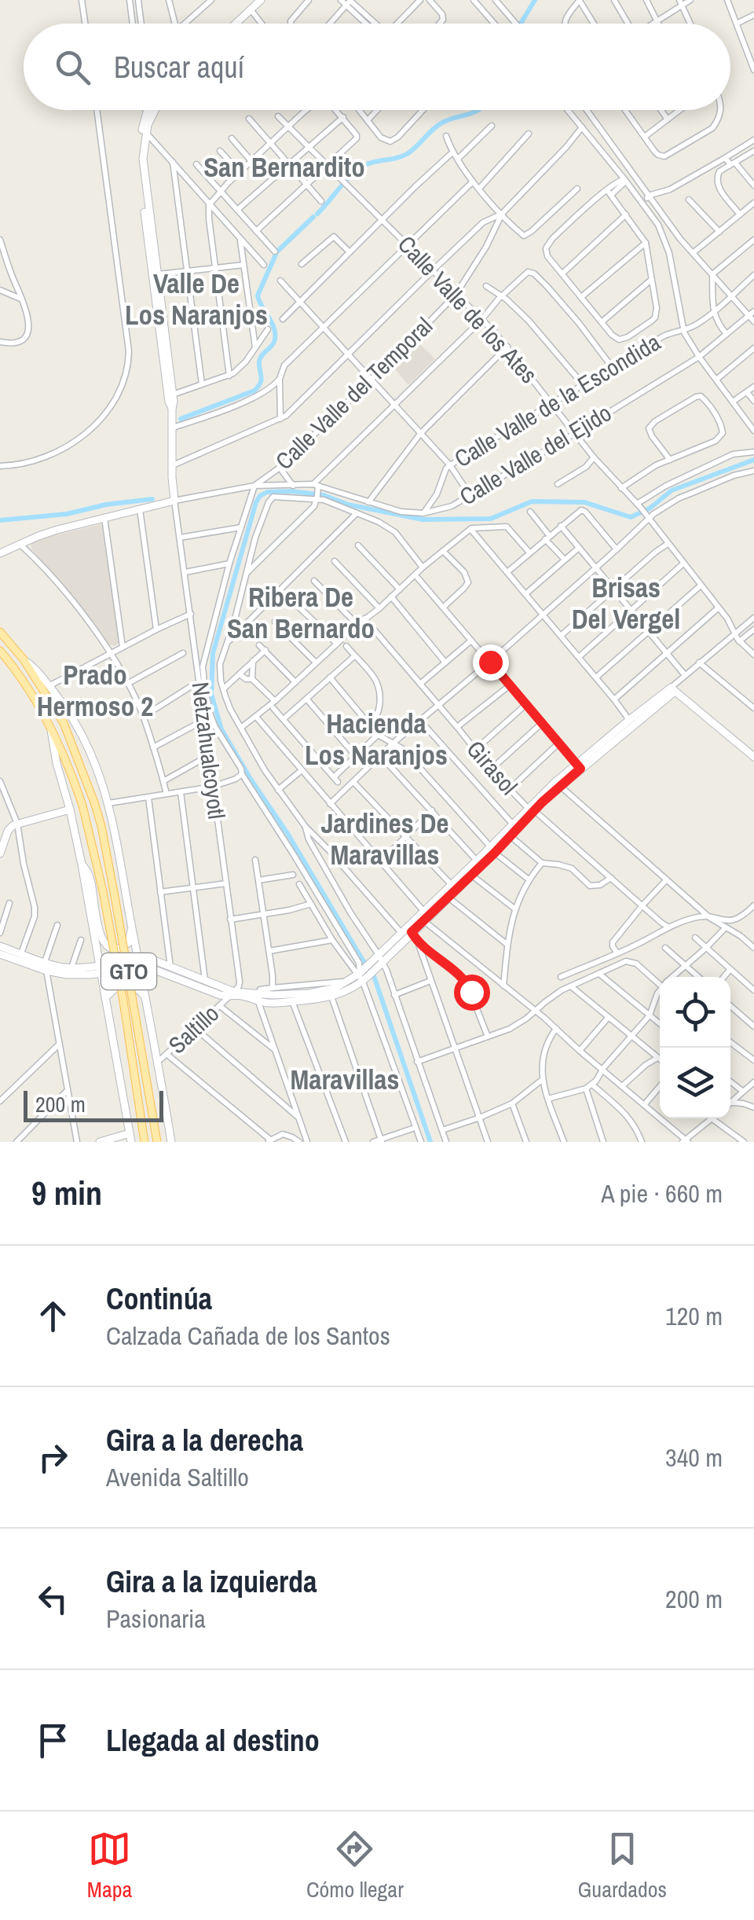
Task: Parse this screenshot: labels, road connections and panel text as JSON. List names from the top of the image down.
{
  "streets": {
    "main road": ["GTO"],
    "street": [
      "Calle Valle de los Ates",
      "Calle Valle del Temporal",
      "Calle Valle de la Escondida",
      "Calle Valle del Ejido",
      "Netzahualcoyotl",
      "Girasol",
      "Saltillo"
    ]
  },
  "crossings": [
    ["Calle Valle de los Ates", "Calle Valle del Temporal"],
    ["Calle Valle de los Ates", "Calle Valle de la Escondida"],
    ["Calle Valle de los Ates", "Calle Valle del Ejido"],
    ["Calle Valle del Temporal", "Calle Valle del Ejido"],
    ["Calle Valle del Temporal", "Netzahualcoyotl"],
    ["Calle Valle de la Escondida", "Calle Valle del Ejido"],
    ["Netzahualcoyotl", "Saltillo"]
  ],
  "districts": [
    "San Bernardito",
    "Valle De Los Naranjos",
    "Brisas Del Vergel",
    "Ribera De San Bernardo",
    "Prado Hermoso 2",
    "Hacienda Los Naranjos",
    "Jardines De Maravillas",
    "Maravillas"
  ],
  "scale_bar": "200 m",
  "page": {
    "search": "Buscar aquí",
    "scale": "200 m",
    "heading": ["9 min", "A pie · 660 m"],
    "list": [
      ["Continúa", "Calzada Cañada de los Santos", "120 m"],
      ["Gira a la derecha", "Avenida Saltillo", "340 m"],
      ["Gira a la izquierda", "Pasionaria", "200 m"],
      "Llegada al destino"
    ],
    "nav": ["Mapa", "Cómo llegar", "Guardados"]
  }
}
